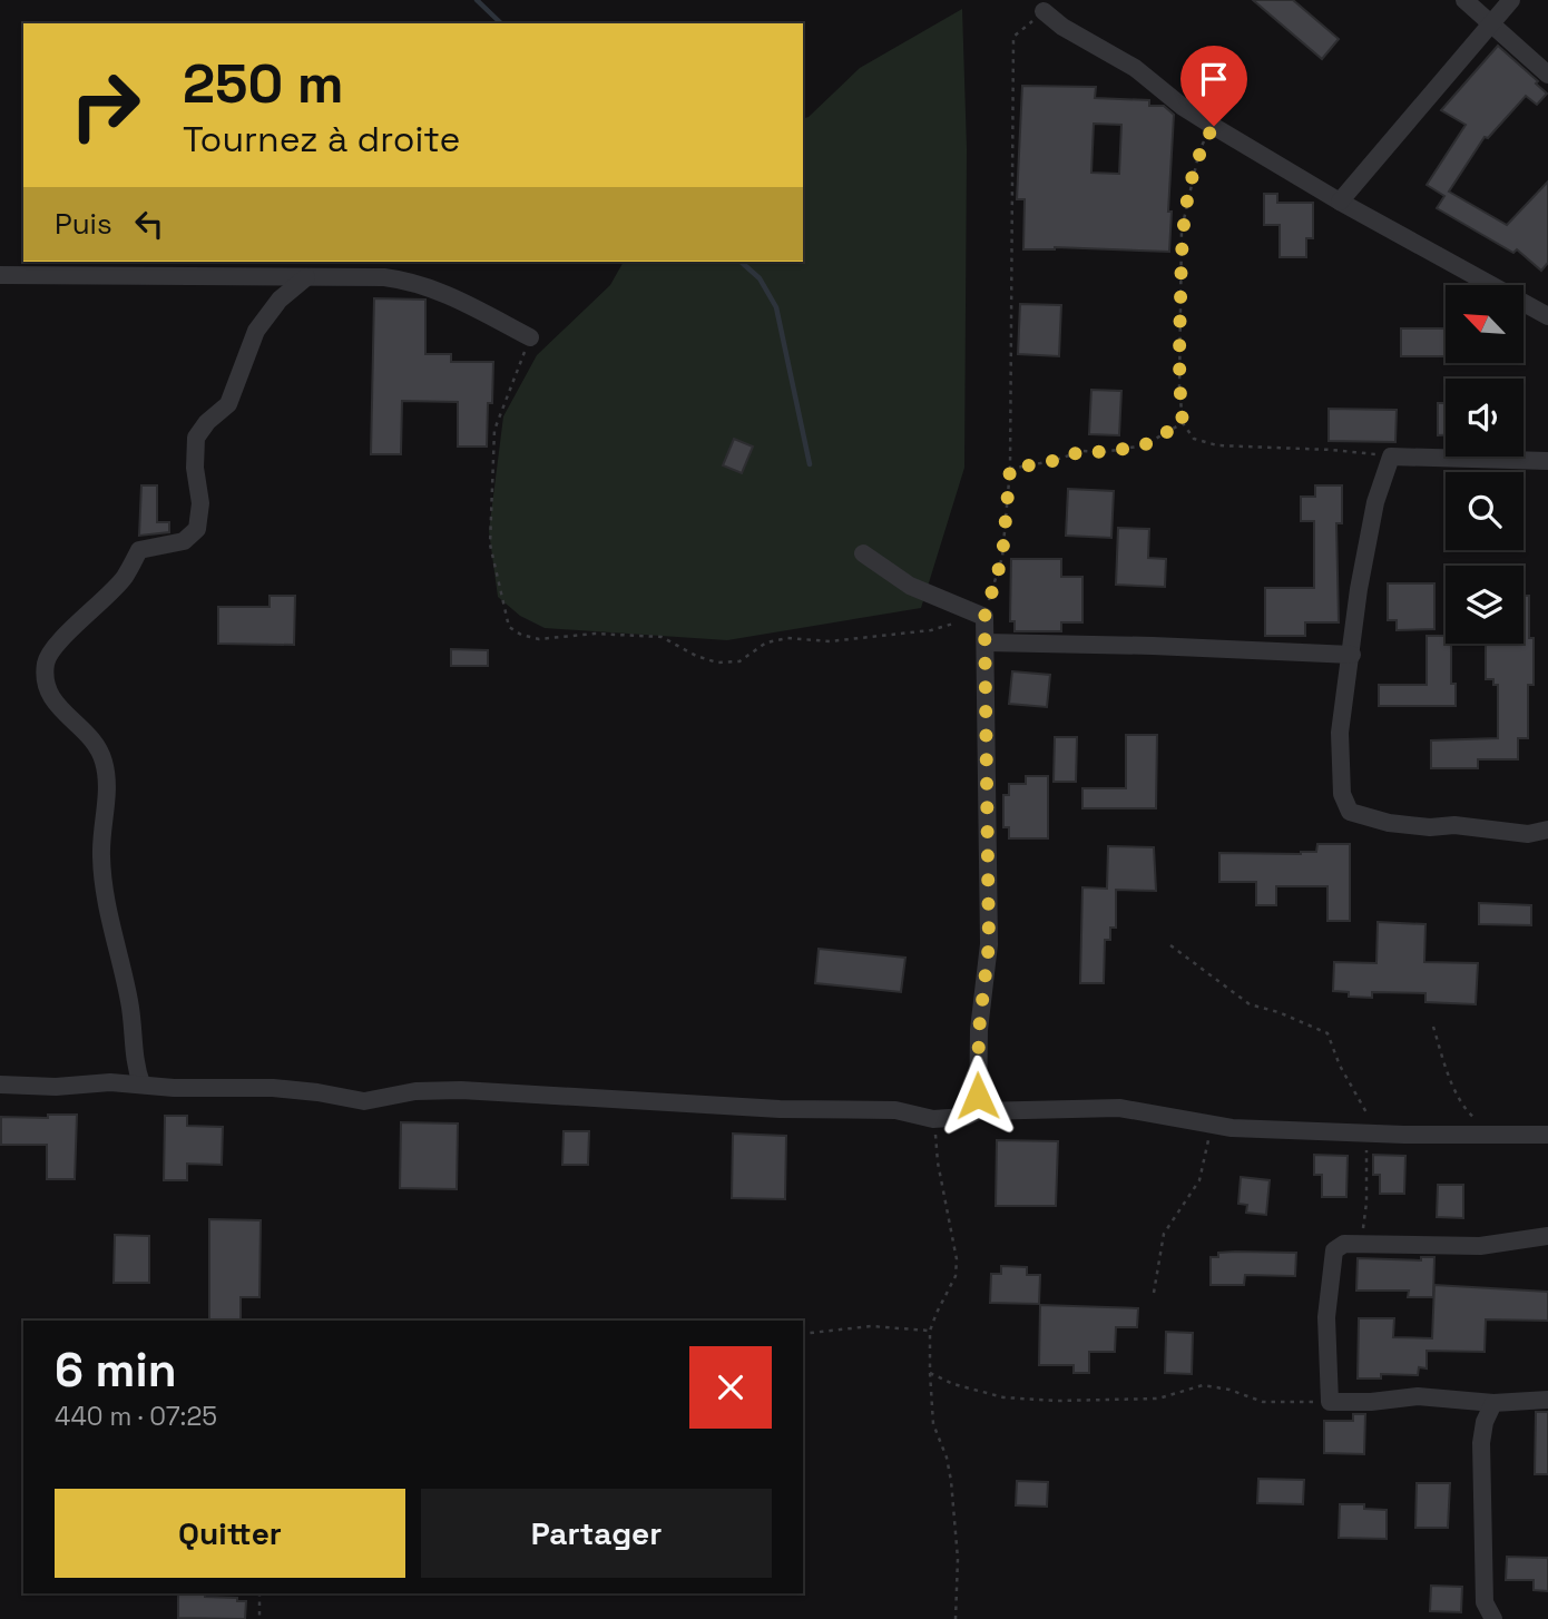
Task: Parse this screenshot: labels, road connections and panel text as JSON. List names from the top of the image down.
{
  "north": "top left",
  "page": {
    "turn": ["250 m", "Tournez à droite"],
    "then": "Puis",
    "heading": ["6 min", "440 m · 07:25"],
    "buttons": ["Quitter", "Partager"]
  }
}
